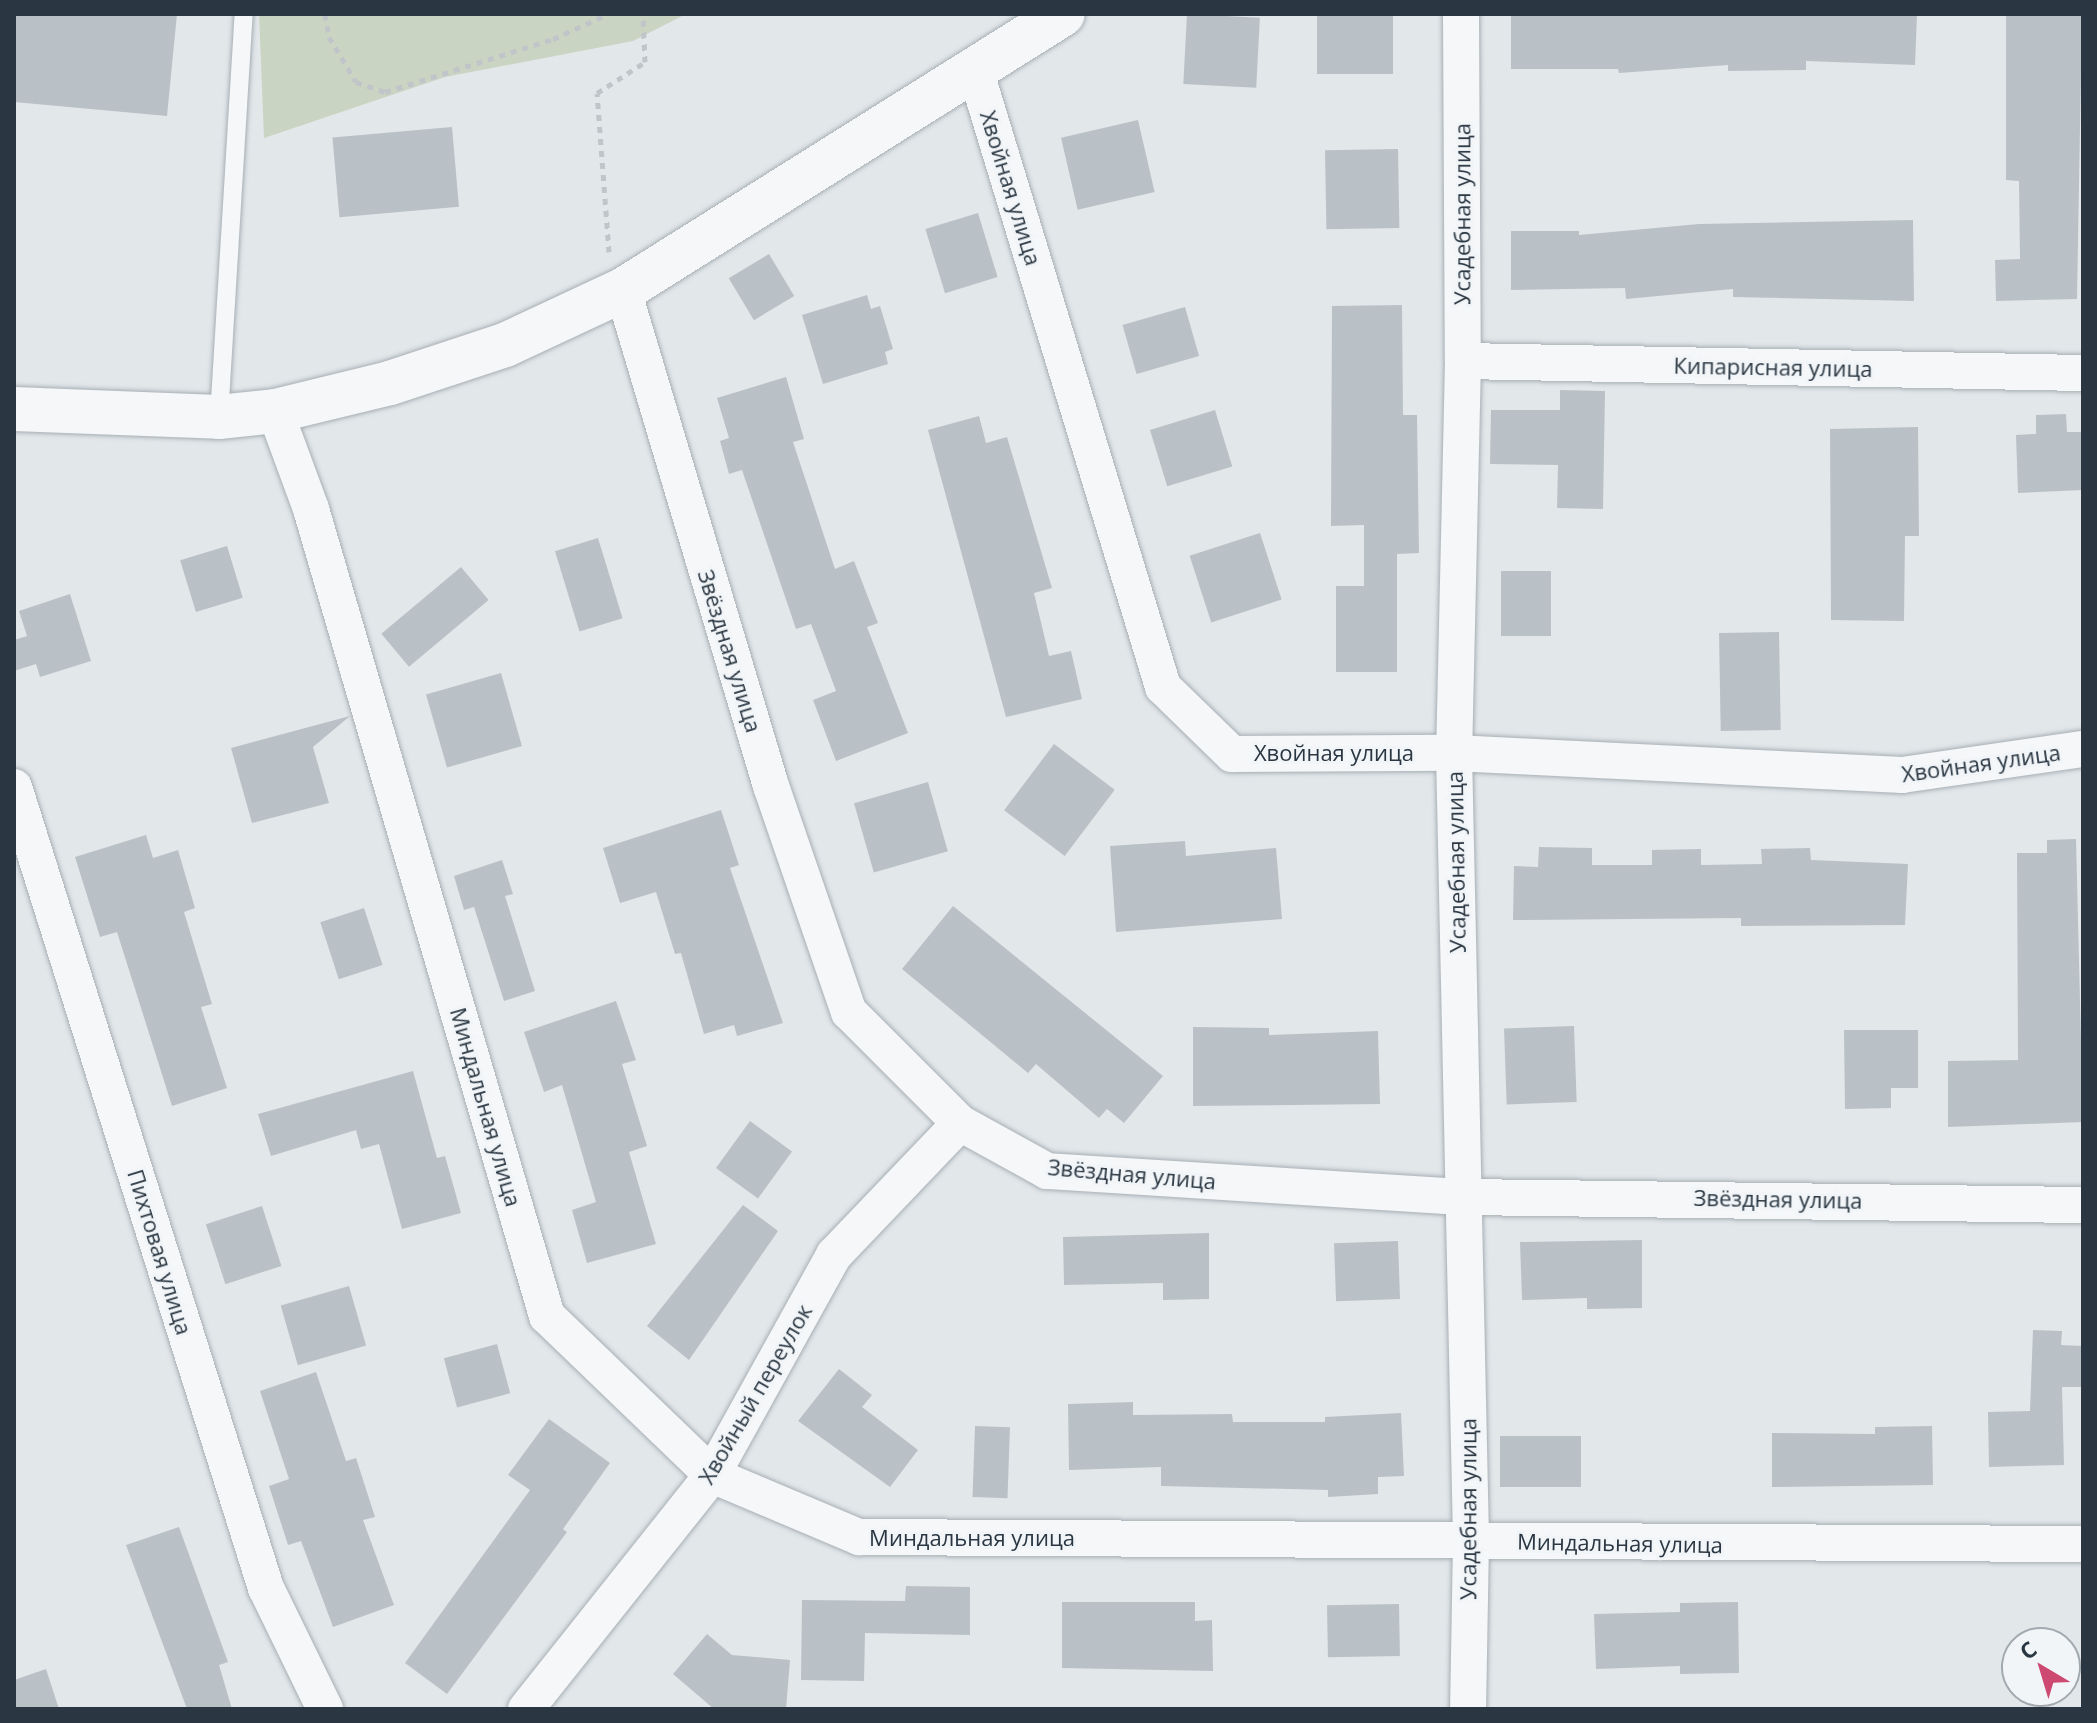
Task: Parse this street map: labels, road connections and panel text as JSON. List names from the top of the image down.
{
  "streets": {
    "street": [
      "Хвойная улица",
      "Усадебная улица",
      "Кипарисная улица",
      "Звёздная улица",
      "Миндальная улица",
      "Пихтовая улица",
      "Хвойный переулок"
    ]
  },
  "crossings": [
    ["Хвойная улица", "Усадебная улица"],
    ["Усадебная улица", "Кипарисная улица"],
    ["Усадебная улица", "Звёздная улица"],
    ["Усадебная улица", "Миндальная улица"],
    ["Звёздная улица", "Хвойный переулок"],
    ["Миндальная улица", "Хвойный переулок"]
  ],
  "north": "top left"
}
